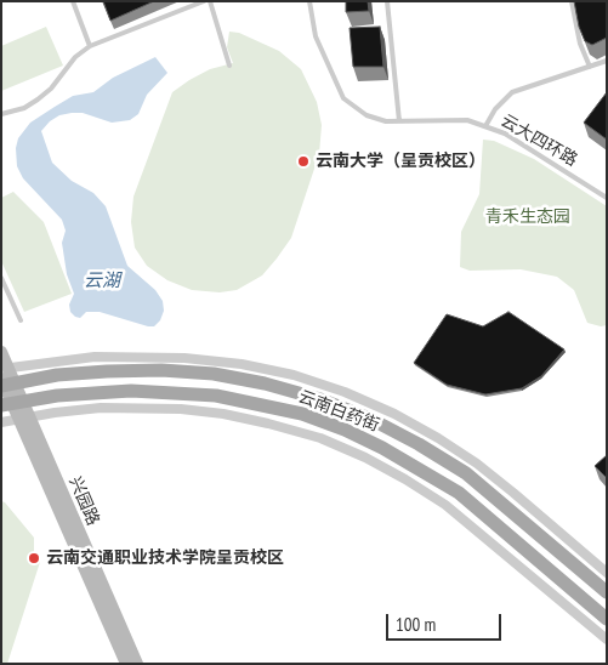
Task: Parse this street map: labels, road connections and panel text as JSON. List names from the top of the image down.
{
  "streets": {
    "main road": ["云南白药街", "兴园路"],
    "lane": ["云大四环路"]
  },
  "crossings": [
    ["云南白药街", "兴园路"]
  ],
  "water": ["云湖"],
  "parks": ["青禾生态园"],
  "places": ["云南大学（呈贡校区）", "云南交通职业技术学院呈贡校区"],
  "scale_bar": "100 m"
}
